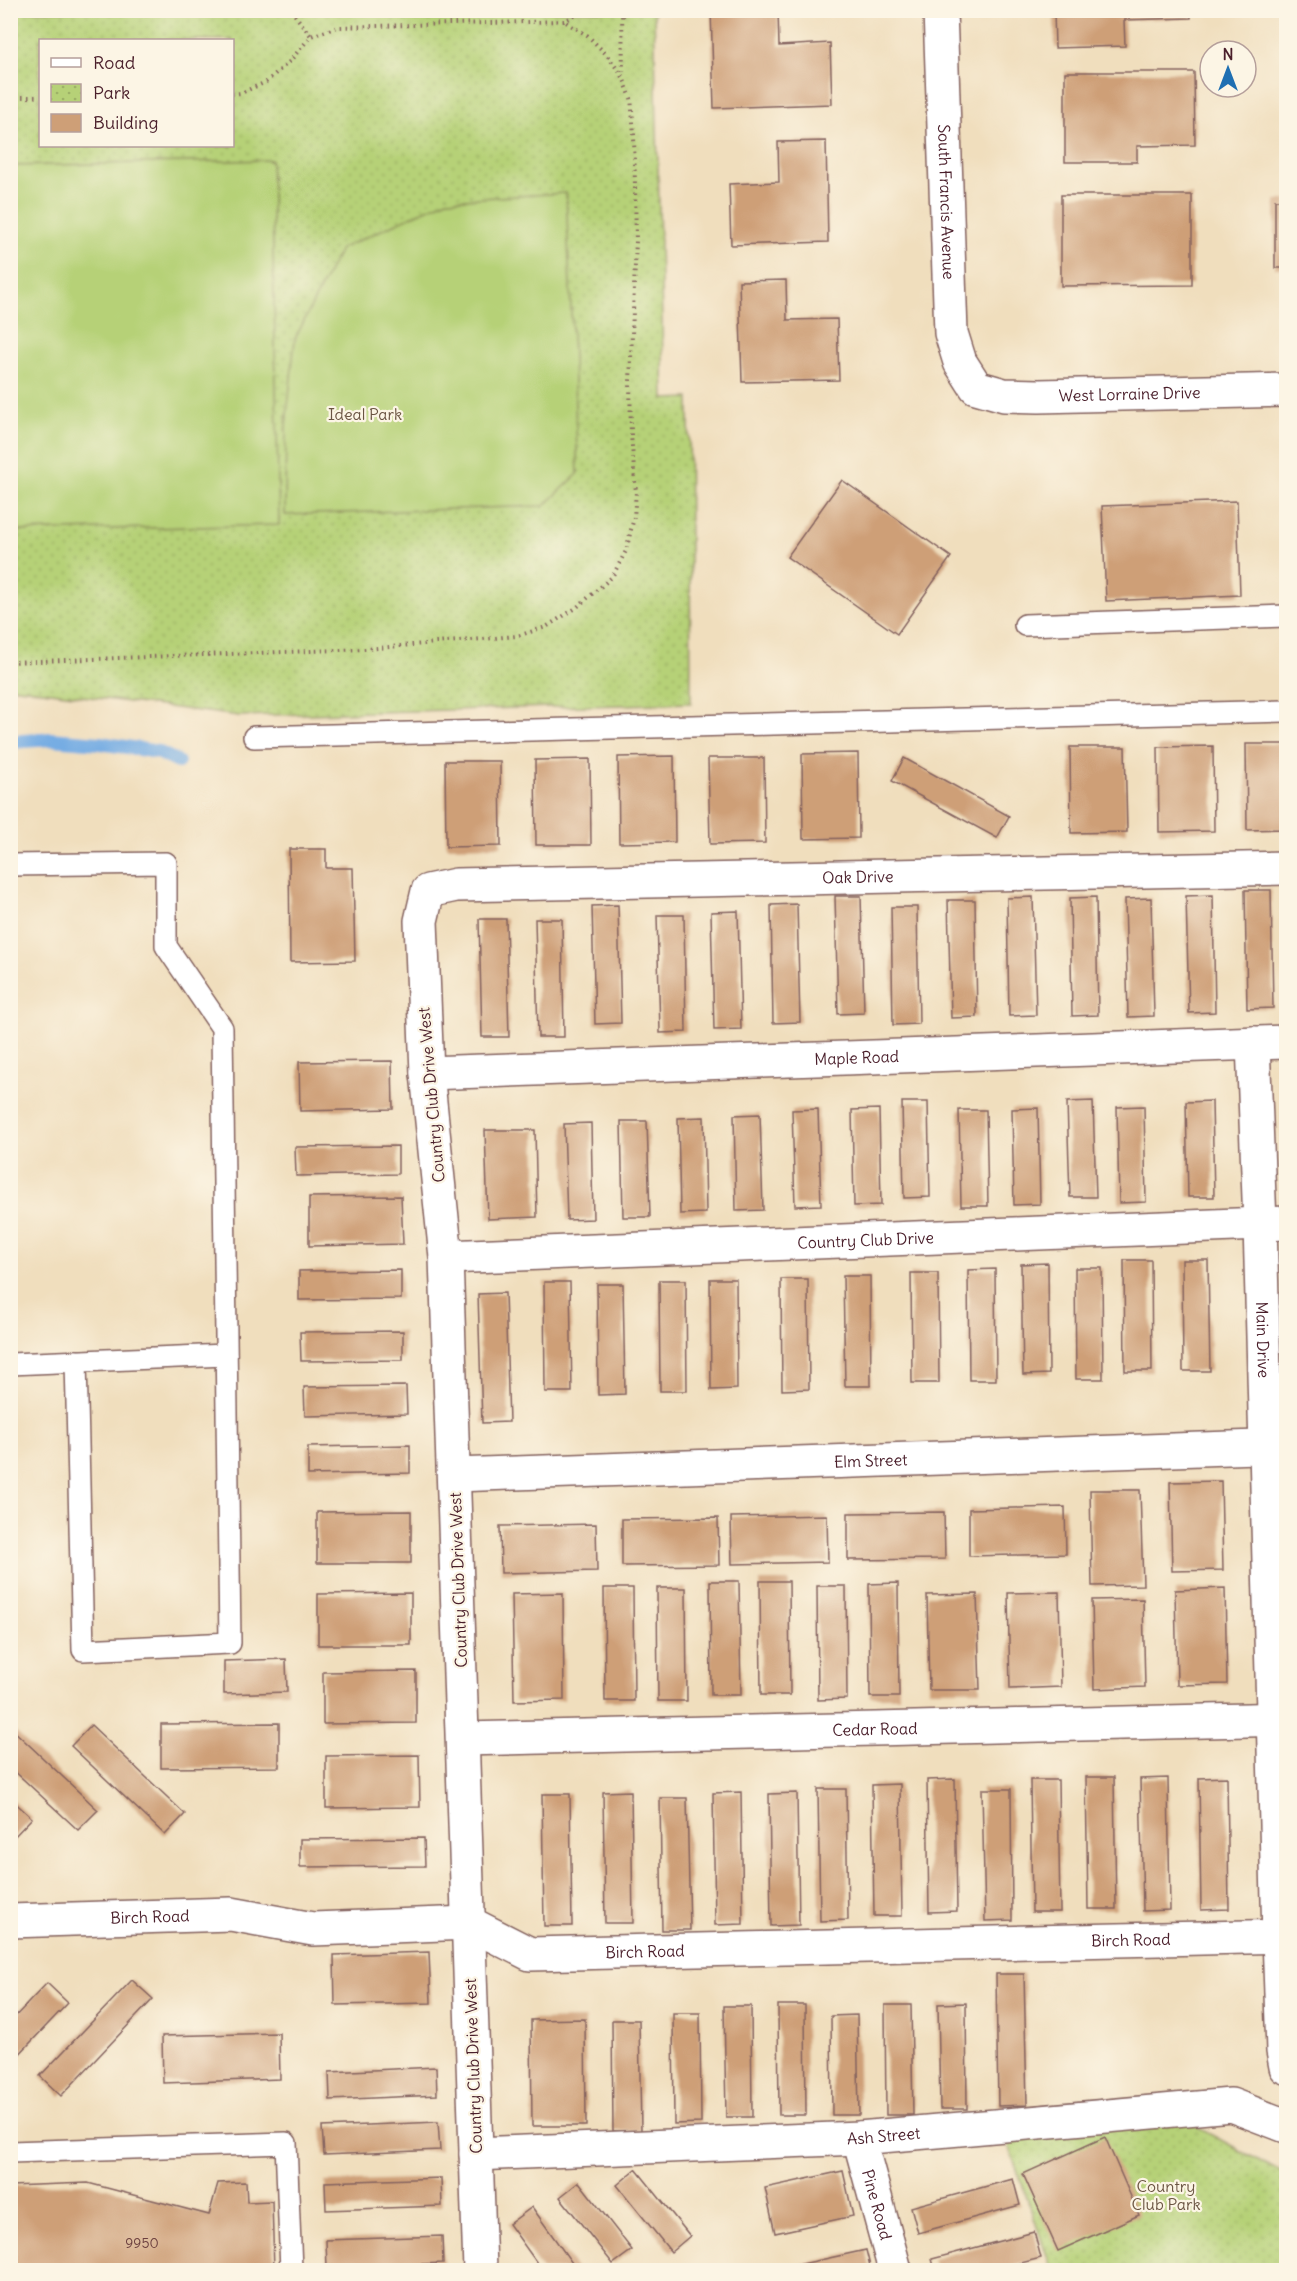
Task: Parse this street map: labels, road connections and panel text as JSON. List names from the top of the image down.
{
  "streets": {
    "street": [
      "South Francis Avenue",
      "West Lorraine Drive",
      "Oak Drive",
      "Maple Road",
      "Country Club Drive West",
      "Country Club Drive",
      "Main Drive",
      "Elm Street",
      "Cedar Road",
      "Birch Road",
      "Ash Street",
      "Pine Road"
    ]
  },
  "crossings": [
    ["South Francis Avenue", "West Lorraine Drive"],
    ["Oak Drive", "Country Club Drive West"],
    ["Maple Road", "Country Club Drive West"],
    ["Maple Road", "Main Drive"],
    ["Country Club Drive West", "Country Club Drive"],
    ["Country Club Drive West", "Elm Street"],
    ["Country Club Drive West", "Cedar Road"],
    ["Country Club Drive West", "Birch Road"],
    ["Country Club Drive West", "Ash Street"],
    ["Country Club Drive", "Main Drive"],
    ["Main Drive", "Elm Street"],
    ["Main Drive", "Cedar Road"],
    ["Main Drive", "Birch Road"],
    ["Ash Street", "Pine Road"]
  ],
  "parks": ["Ideal Park", "Country Club Park"],
  "house_numbers": ["9950"],
  "legend": ["Road", "Park", "Building"],
  "north": "top"
}
